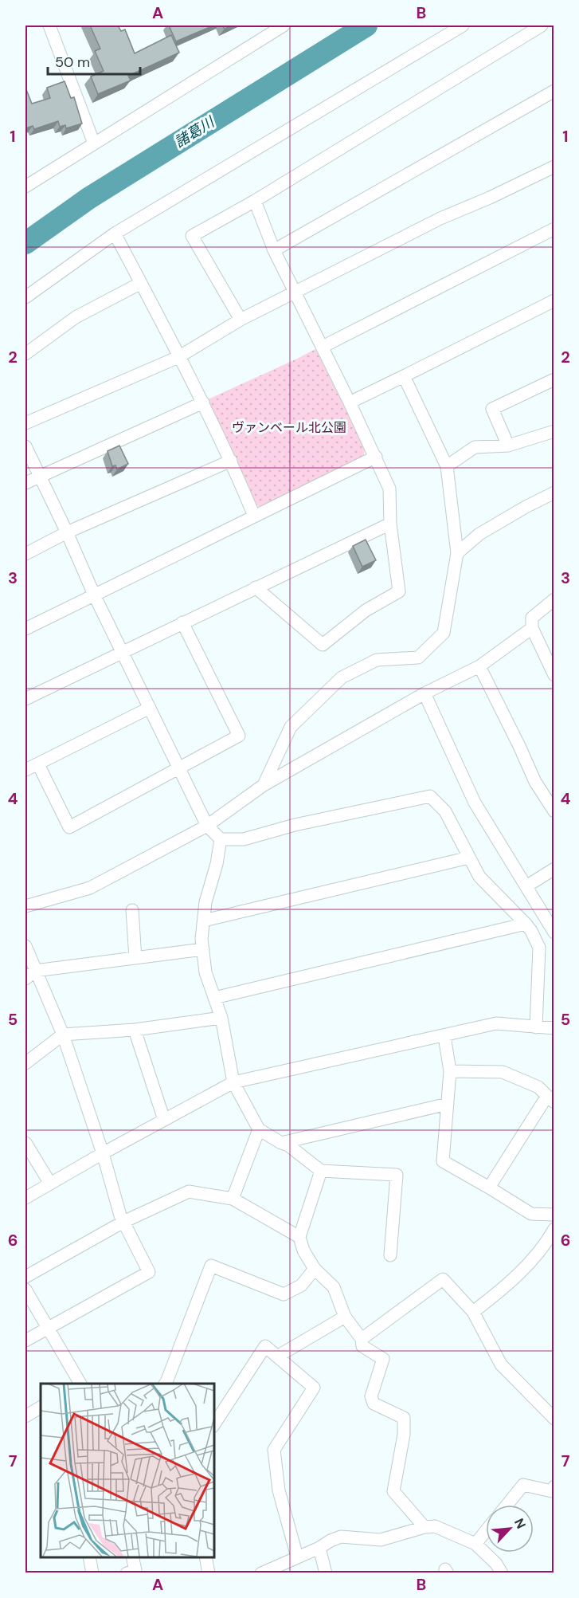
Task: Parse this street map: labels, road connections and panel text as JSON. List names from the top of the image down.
{
  "water": ["諸葛川"],
  "parks": ["ヴァンベール北公園"],
  "scale_bar": "50 m",
  "north": "top right",
  "grid": {
    "columns": ["A", "B"],
    "rows": [
      "1",
      "2",
      "3",
      "4",
      "5",
      "6",
      "7"
    ]
  }
}
